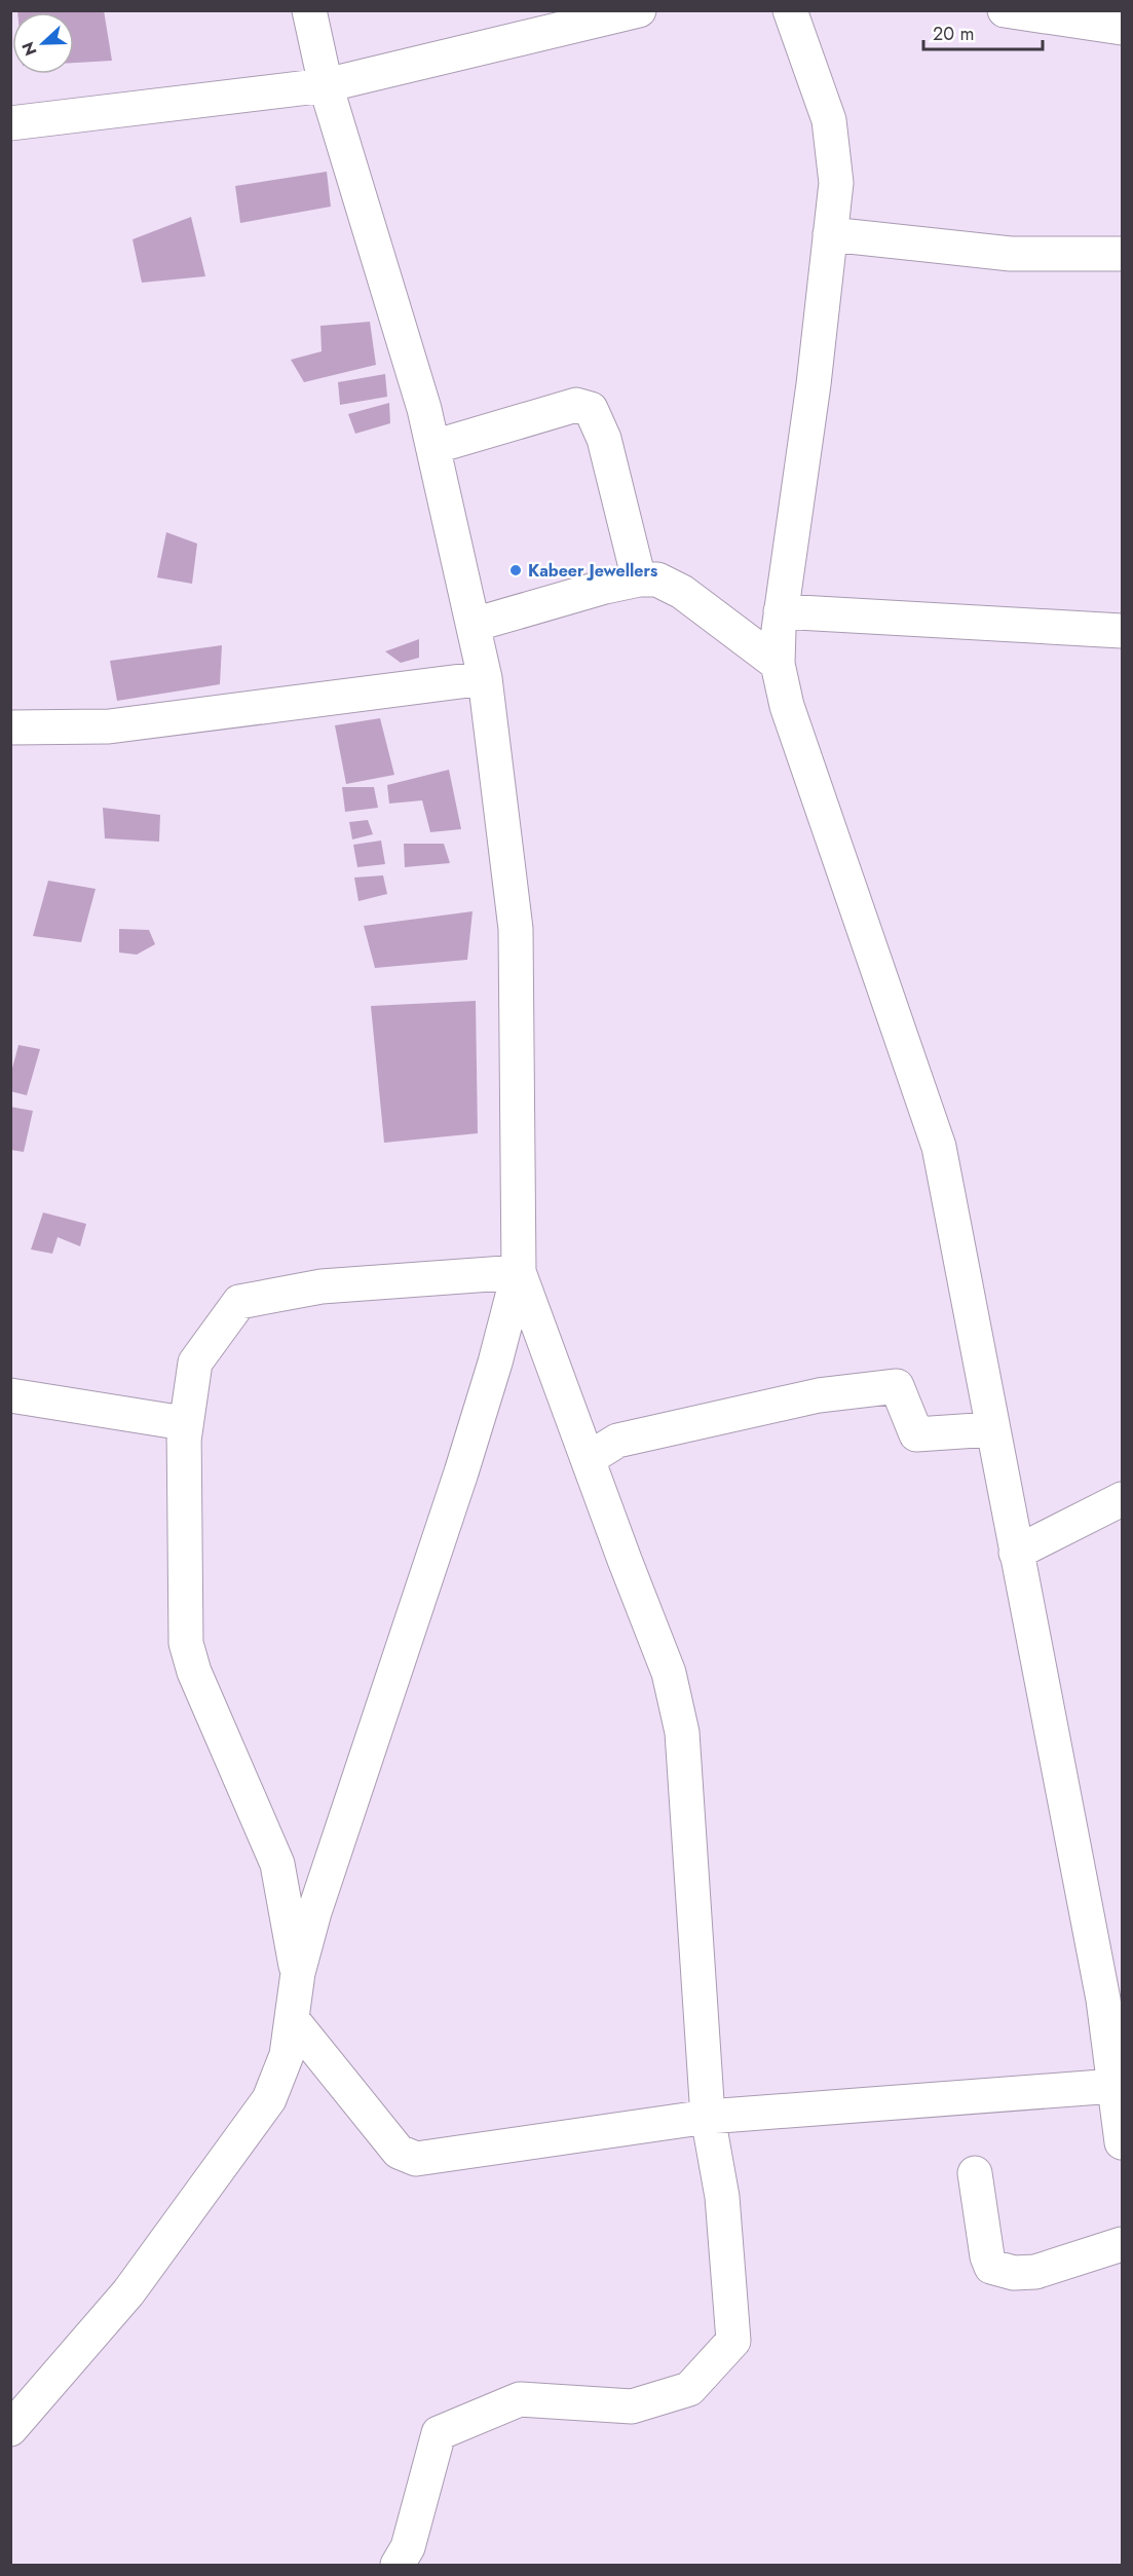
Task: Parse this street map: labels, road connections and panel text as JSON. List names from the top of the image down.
{
  "places": ["Kabeer Jewellers"],
  "scale_bar": "20 m",
  "north": "left"
}
